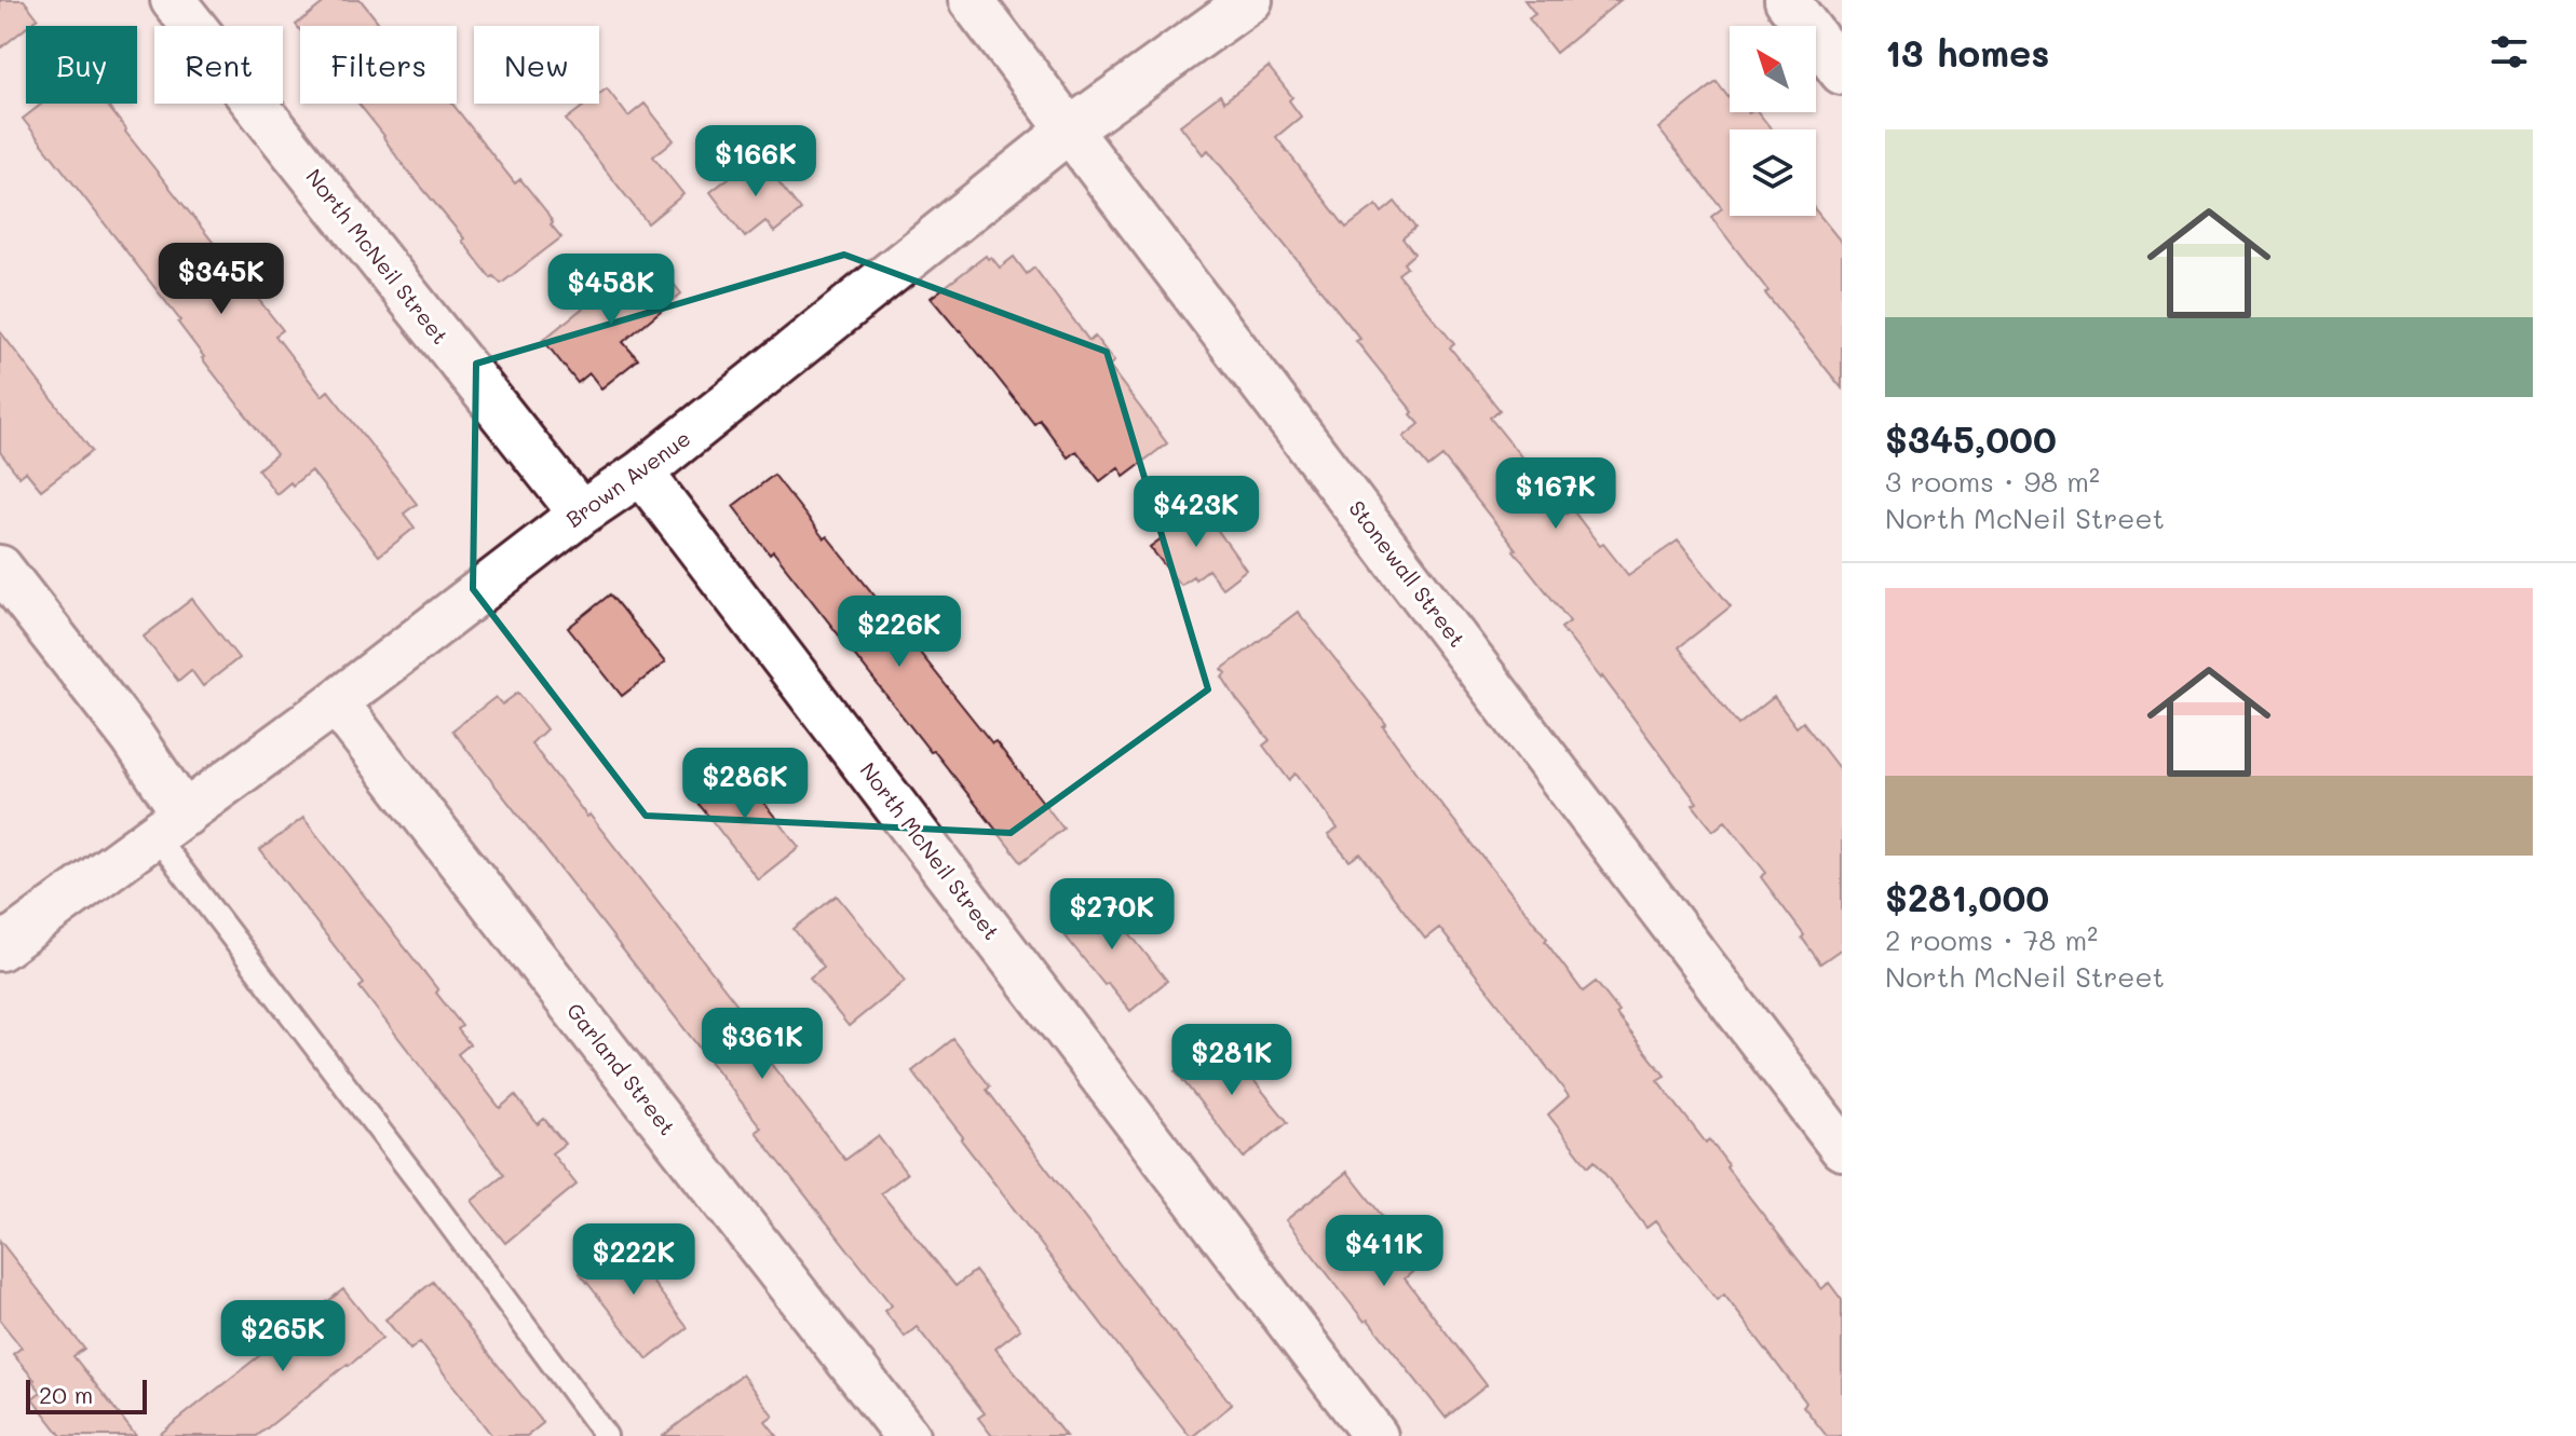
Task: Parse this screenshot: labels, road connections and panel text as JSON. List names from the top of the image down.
{
  "streets": {
    "street": [
      "North McNeil Street",
      "Brown Avenue",
      "Stonewall Street",
      "Garland Street"
    ]
  },
  "crossings": [
    ["North McNeil Street", "Brown Avenue"],
    ["Brown Avenue", "Stonewall Street"],
    ["Brown Avenue", "Garland Street"]
  ],
  "scale_bar": "20 m",
  "north": "top left",
  "page": {
    "heading": "13 homes",
    "chip": [
      "Buy",
      "Rent",
      "Filters",
      "New"
    ],
    "list": [
      {
        "name": "$345,000",
        "note": "3 rooms · 98 m² · North McNeil Street"
      },
      {
        "name": "$281,000",
        "note": "2 rooms · 78 m² · North McNeil Street"
      }
    ],
    "price": [
      "$166K",
      "$345K",
      "$458K",
      "$167K",
      "$423K",
      "$226K",
      "$286K",
      "$270K",
      "$361K",
      "$281K",
      "$411K",
      "$222K",
      "$265K"
    ],
    "scale": "20 m"
  }
}
